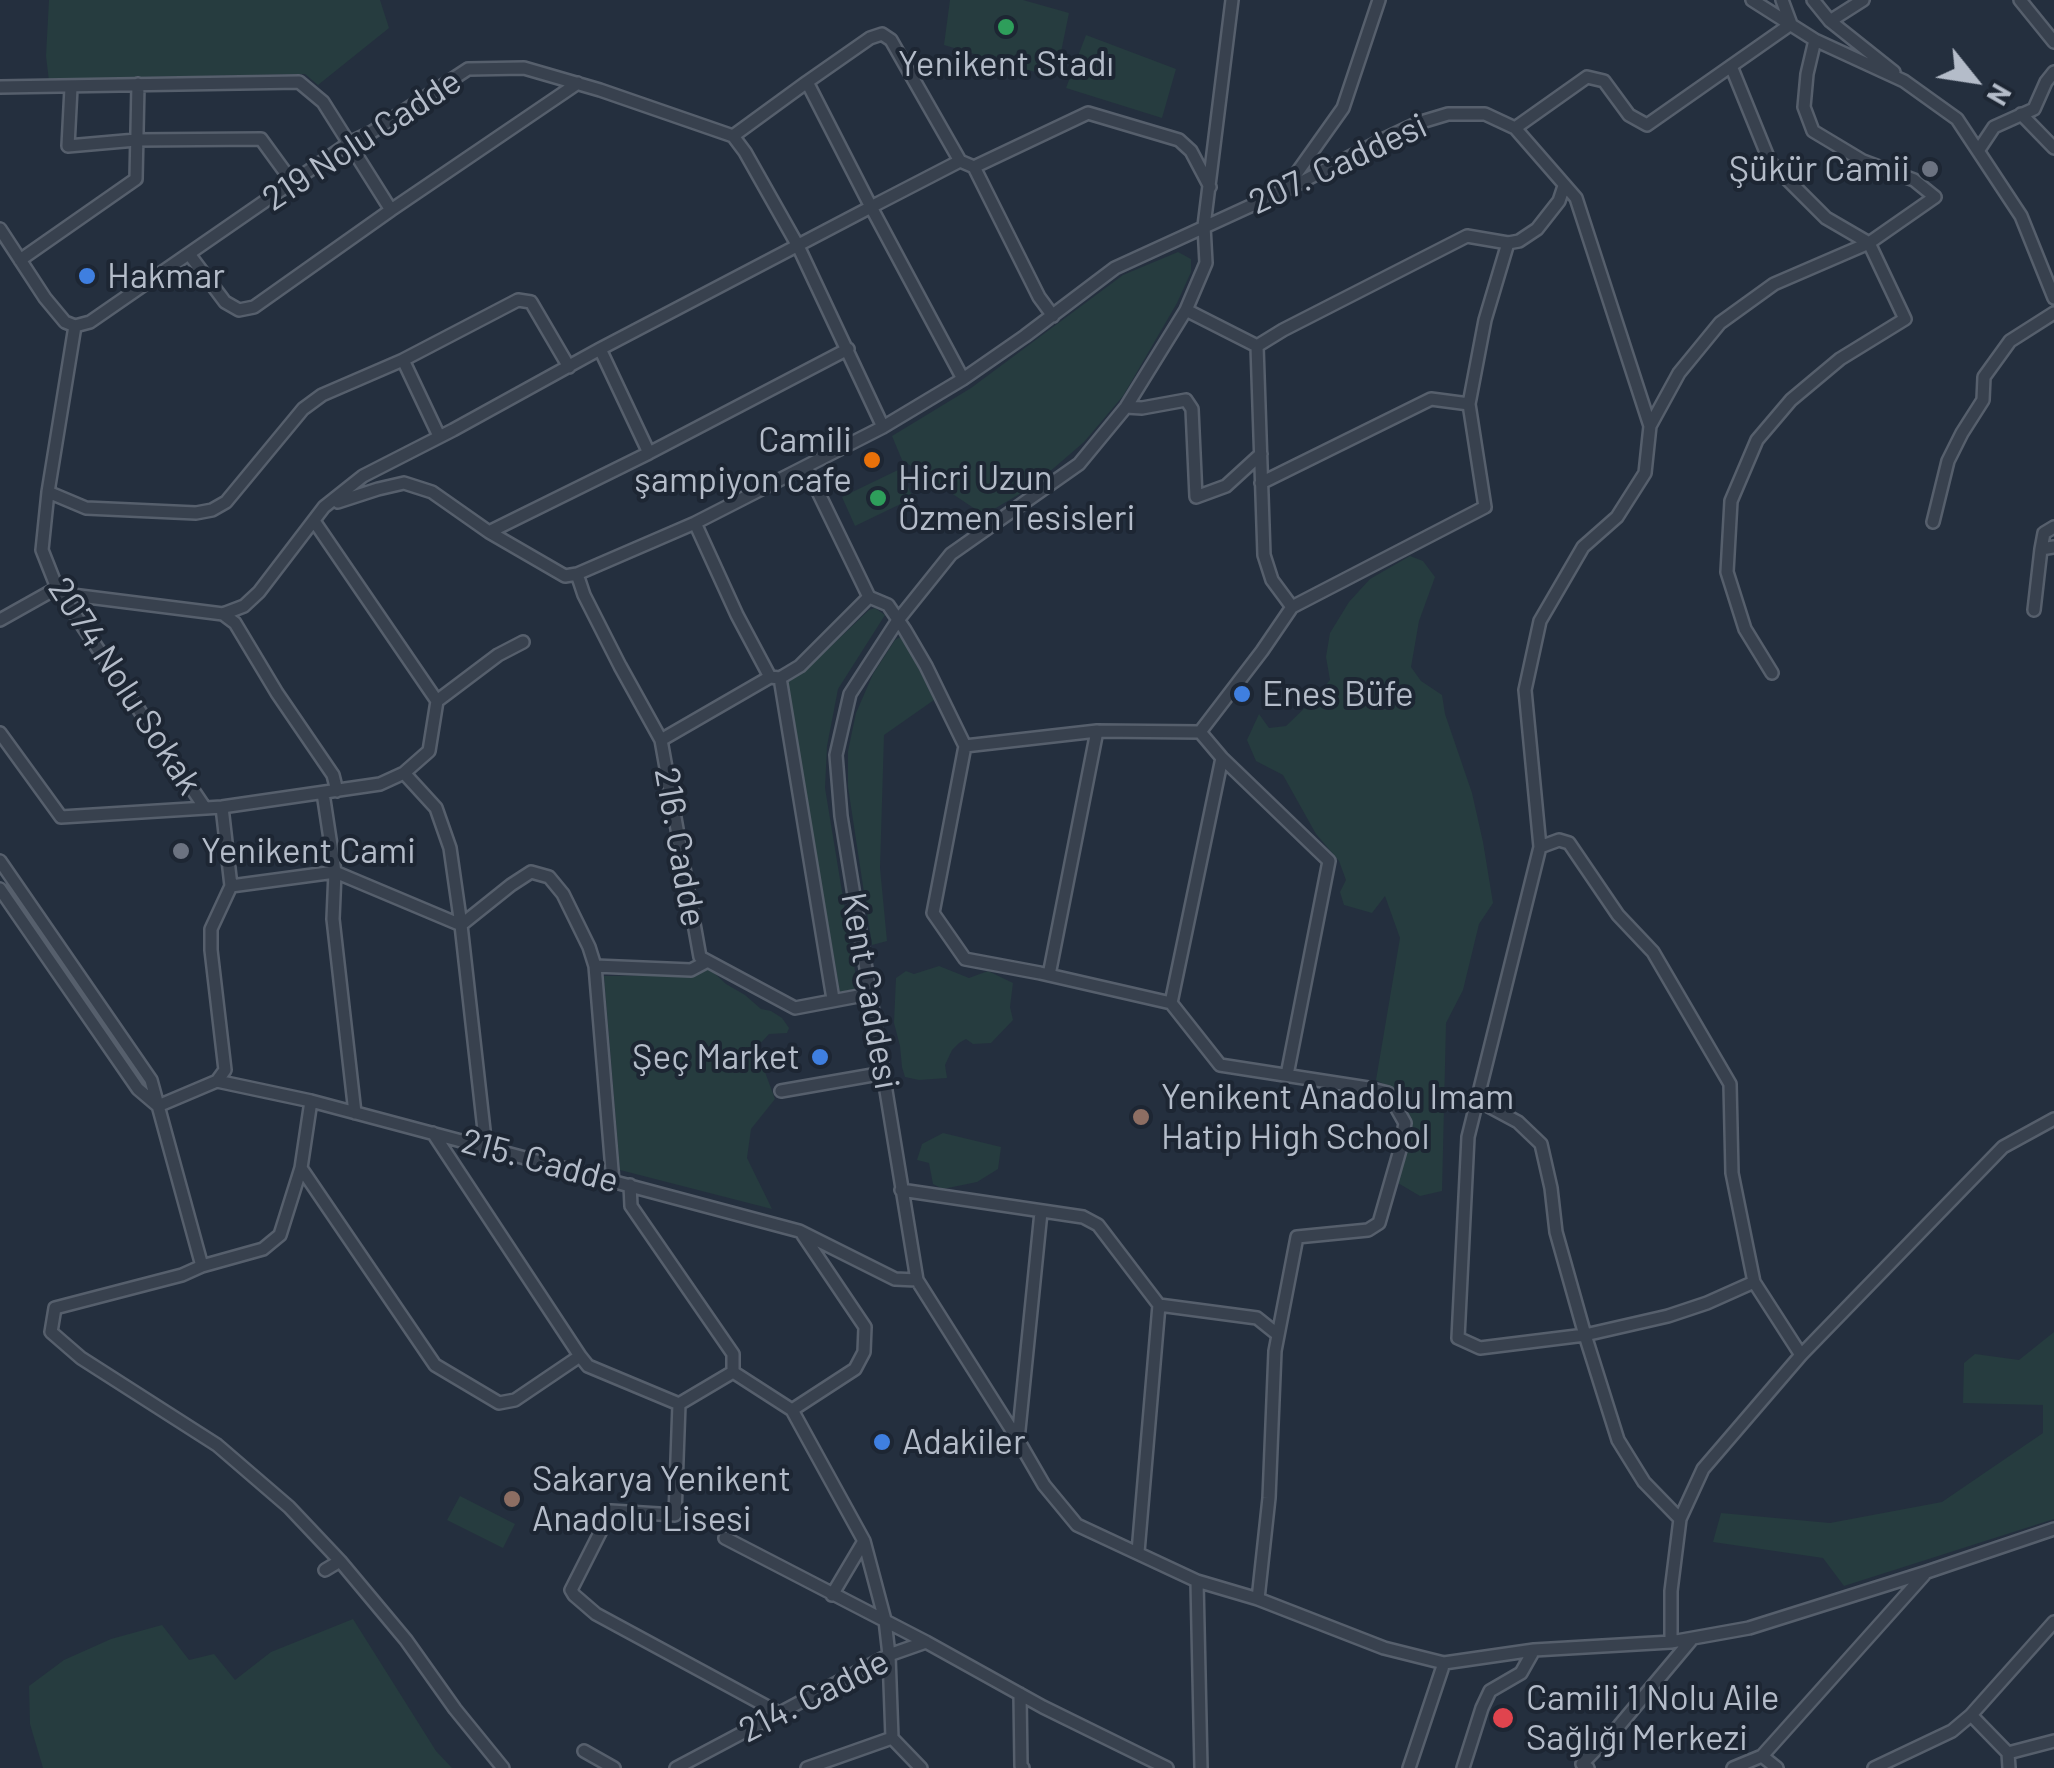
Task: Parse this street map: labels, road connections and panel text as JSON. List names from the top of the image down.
{
  "streets": {
    "street": [
      "219 Nolu Cadde",
      "207. Caddesi",
      "2074 Nolu Sokak",
      "216. Cadde",
      "Kent Caddesi",
      "215. Cadde",
      "214. Cadde"
    ]
  },
  "crossings": [
    ["219 Nolu Cadde", "2074 Nolu Sokak"],
    ["207. Caddesi", "216. Cadde"],
    ["207. Caddesi", "Kent Caddesi"],
    ["216. Cadde", "Kent Caddesi"],
    ["Kent Caddesi", "215. Cadde"]
  ],
  "places": [
    "Yenikent Stadı",
    "Şükür Camii",
    "Hakmar",
    "Camili şampiyon cafe",
    "Hicri Uzun Özmen Tesisleri",
    "Enes Büfe",
    "Yenikent Cami",
    "Şeç Market",
    "Yenikent Anadolu Imam Hatip High School",
    "Adakiler",
    "Sakarya Yenikent Anadolu Lisesi",
    "Camili 1 Nolu Aile Sağlığı Merkezi"
  ],
  "north": "bottom right"
}
